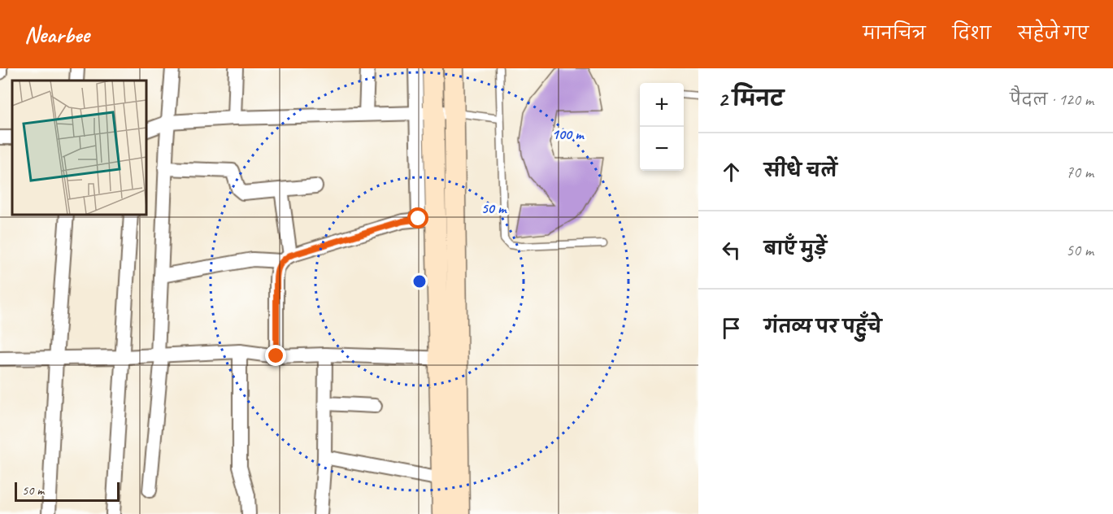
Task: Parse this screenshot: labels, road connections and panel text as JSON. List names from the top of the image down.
{
  "scale_bar": "50 m",
  "page": {
    "header": "Nearbee",
    "nav": ["मानचित्र", "दिशा", "सहेजे गए"],
    "heading": ["2 मिनट", "पैदल · 120 m"],
    "map_buttons": ["+", "−"],
    "list": [
      ["सीधे चलें", "70 m"],
      ["बाएँ मुड़ें", "50 m"],
      "गंतव्य पर पहुँचे"
    ],
    "scale": "50 m"
  },
  "rings": ["100 m", "50 m"]
}
